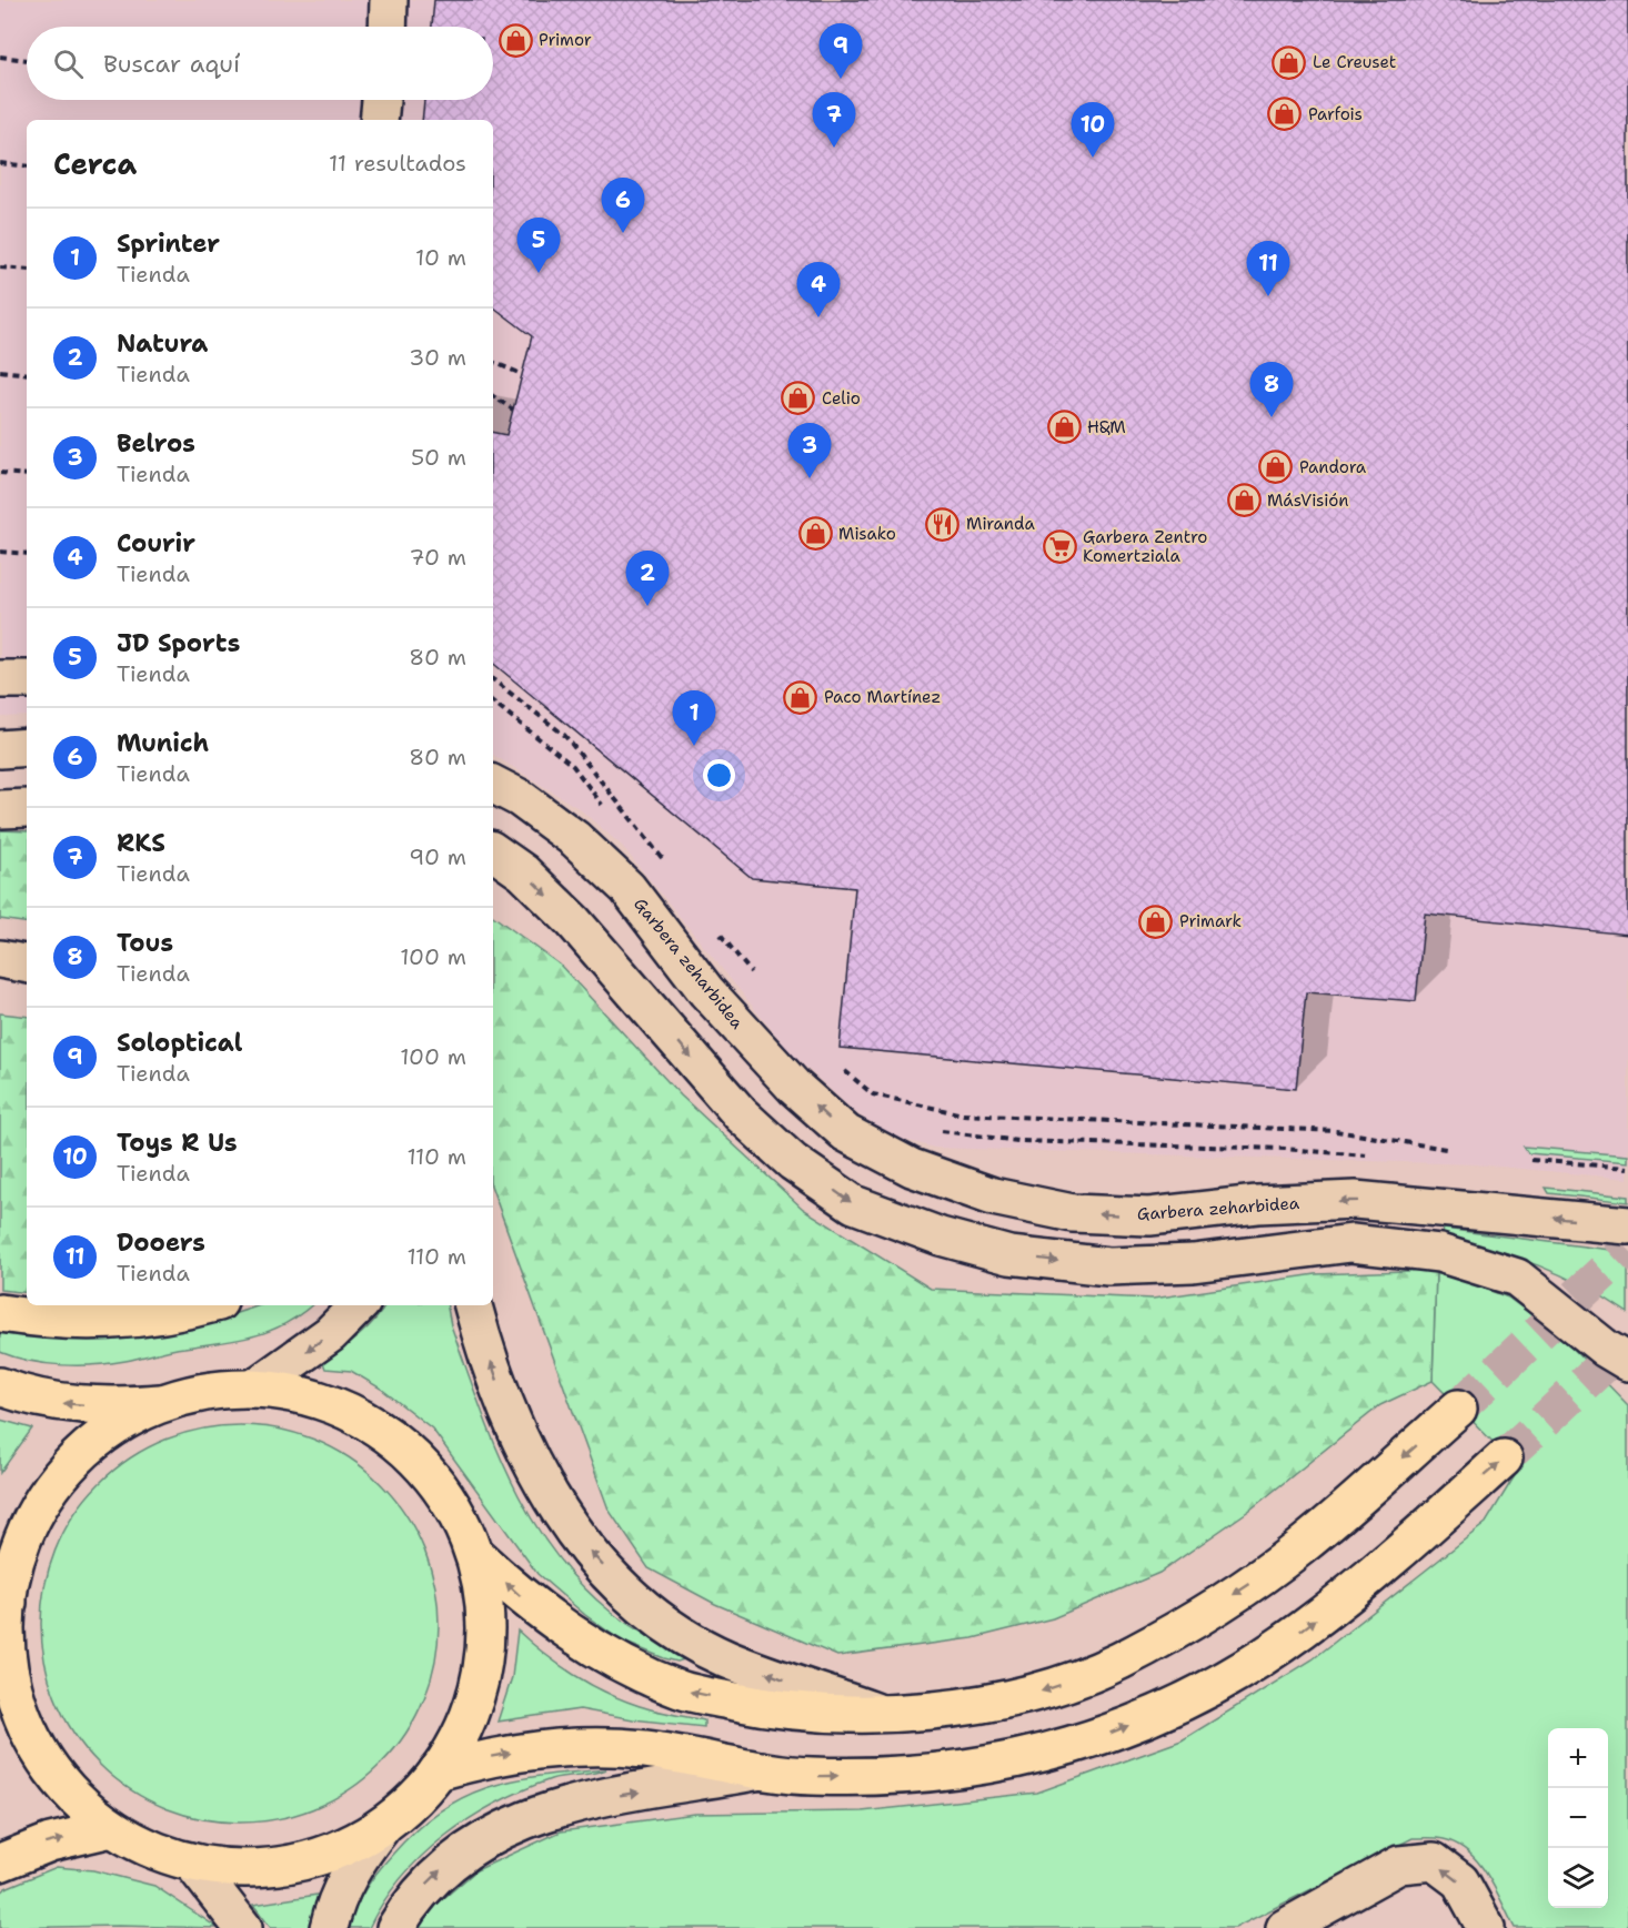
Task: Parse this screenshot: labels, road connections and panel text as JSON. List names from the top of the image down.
{
  "streets": {
    "street": ["Garbera zeharbidea"]
  },
  "places": {
    "shop": [
      "Primor",
      "Le Creuset",
      "Parfois",
      "Celio",
      "H&M",
      "Pandora",
      "MásVisión",
      "Misako",
      "Paco Martínez",
      "Primark"
    ],
    "restaurant": ["Miranda"],
    "supermarket": ["Garbera Zentro Komertziala"]
  },
  "page": {
    "pins": [
      "9",
      "7",
      "10",
      "6",
      "5",
      "11",
      "4",
      "8",
      "3",
      "2",
      "1"
    ],
    "search": "Buscar aquí",
    "heading": ["Cerca", "11 resultados"],
    "list": [
      {
        "mark": "1",
        "name": "Sprinter",
        "note": "Tienda",
        "value": "10 m"
      },
      {
        "mark": "2",
        "name": "Natura",
        "note": "Tienda",
        "value": "30 m"
      },
      {
        "mark": "3",
        "name": "Belros",
        "note": "Tienda",
        "value": "50 m"
      },
      {
        "mark": "4",
        "name": "Courir",
        "note": "Tienda",
        "value": "70 m"
      },
      {
        "mark": "5",
        "name": "JD Sports",
        "note": "Tienda",
        "value": "80 m"
      },
      {
        "mark": "6",
        "name": "Munich",
        "note": "Tienda",
        "value": "80 m"
      },
      {
        "mark": "7",
        "name": "RKS",
        "note": "Tienda",
        "value": "90 m"
      },
      {
        "mark": "8",
        "name": "Tous",
        "note": "Tienda",
        "value": "100 m"
      },
      {
        "mark": "9",
        "name": "Soloptical",
        "note": "Tienda",
        "value": "100 m"
      },
      {
        "mark": "10",
        "name": "Toys R Us",
        "note": "Tienda",
        "value": "110 m"
      },
      {
        "mark": "11",
        "name": "Dooers",
        "note": "Tienda",
        "value": "110 m"
      }
    ],
    "map_buttons": ["+", "−"]
  }
}
